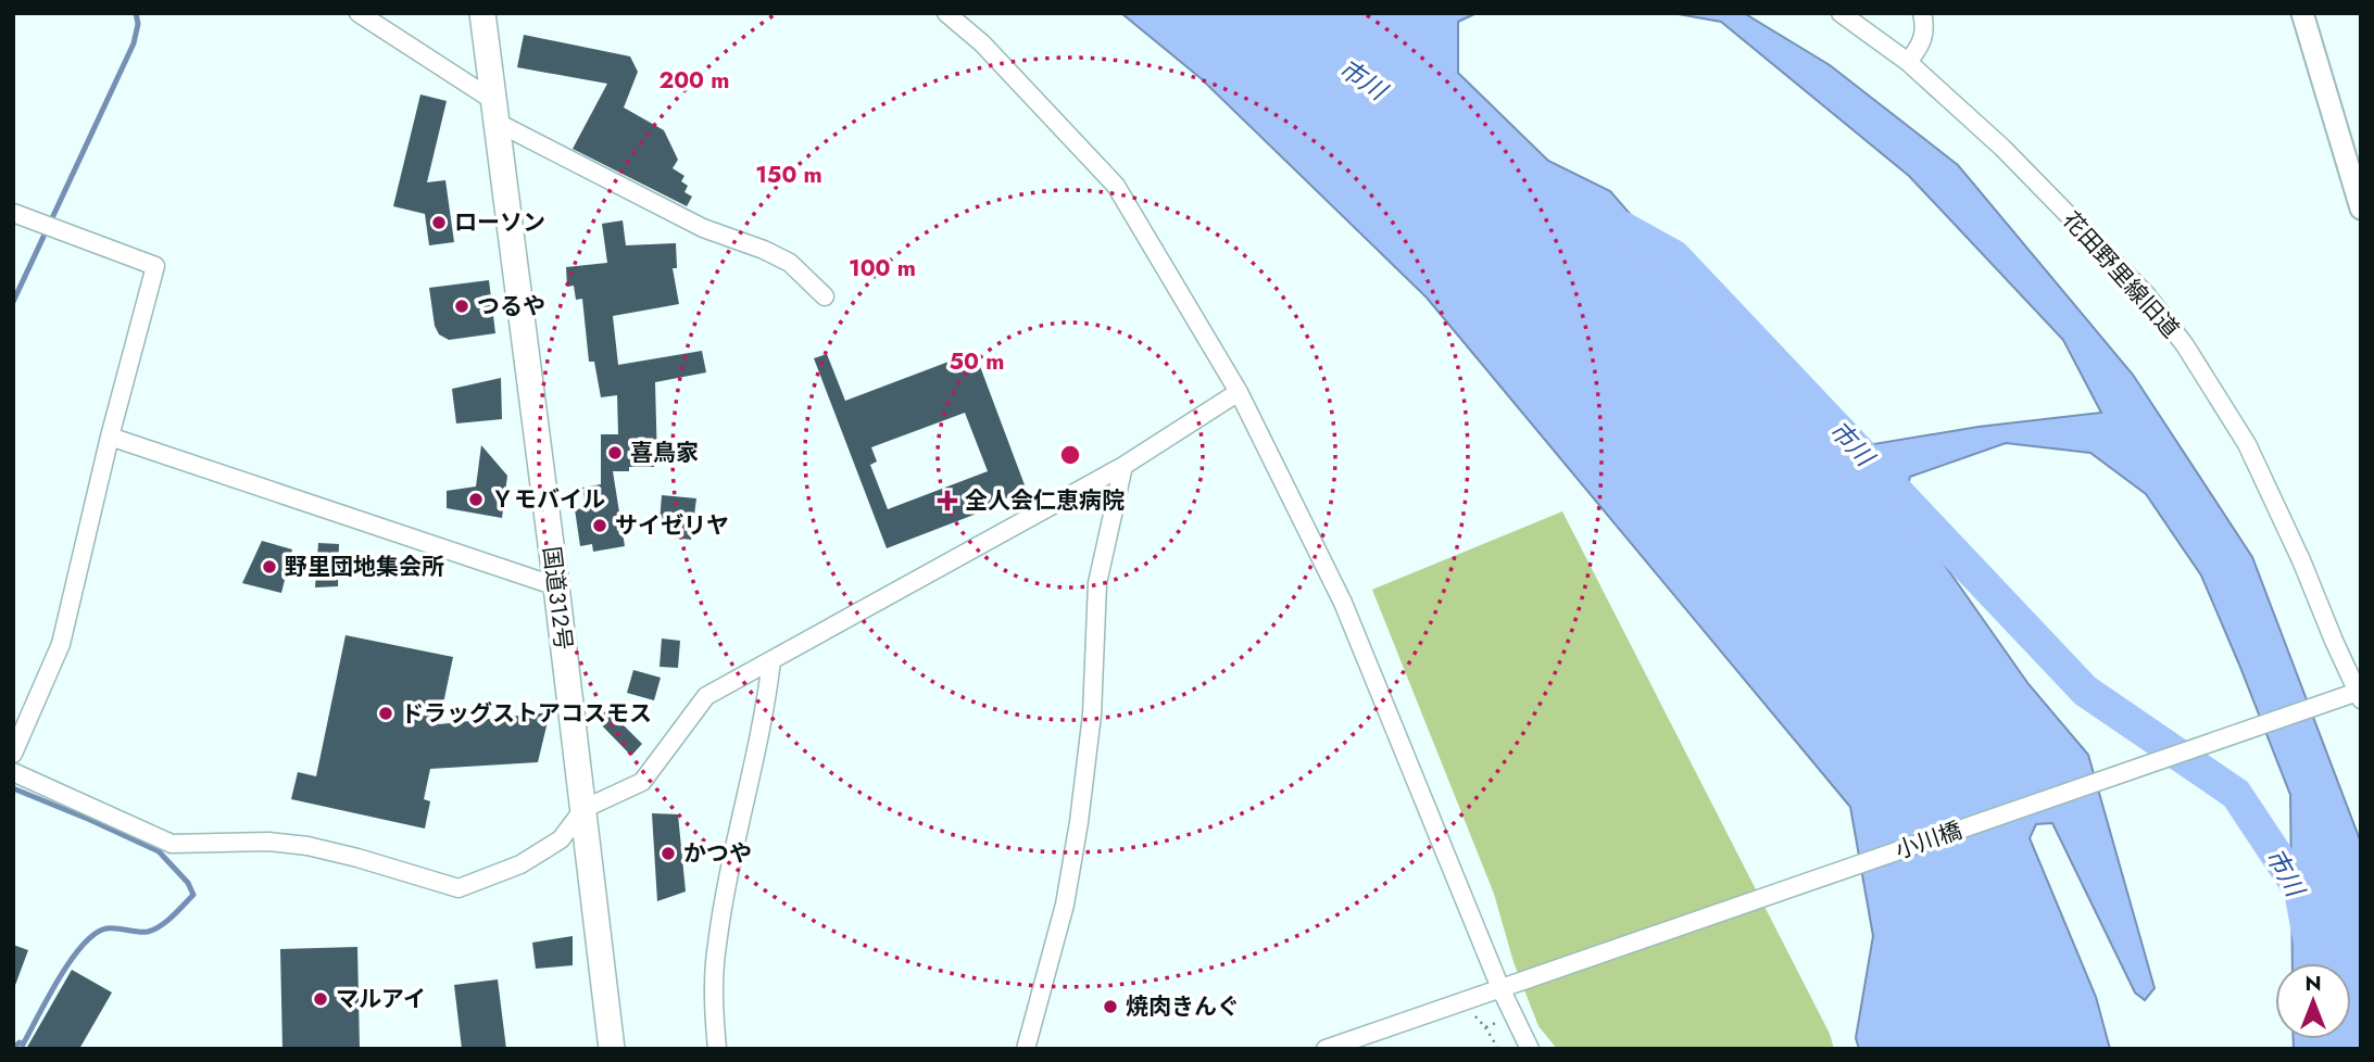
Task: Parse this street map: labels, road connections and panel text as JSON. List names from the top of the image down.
{
  "streets": {
    "highway": ["国道312号"],
    "street": ["花田野里線旧道", "小川橋"]
  },
  "crossings": [
    ["花田野里線旧道", "小川橋"]
  ],
  "water": ["市川"],
  "places": {
    "other": [
      "ローソン",
      "つるや",
      "喜鳥家",
      "Ｙモバイル",
      "サイゼリヤ",
      "野里団地集会所",
      "ドラッグストアコスモス",
      "かつや",
      "マルアイ",
      "焼肉きんぐ"
    ],
    "health": ["全人会仁恵病院"]
  },
  "north": "top",
  "rings": [
    "200 m",
    "150 m",
    "100 m",
    "50 m"
  ]
}
